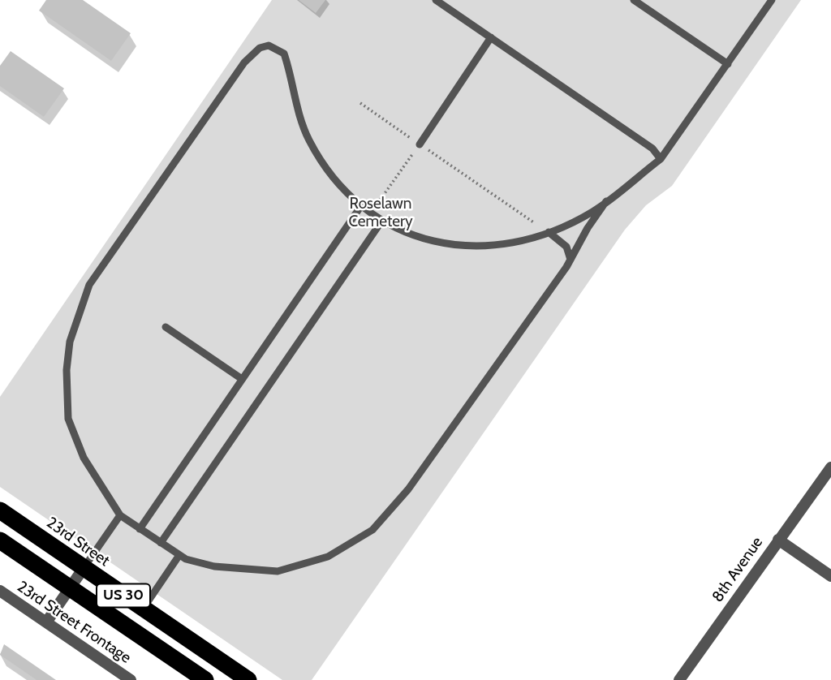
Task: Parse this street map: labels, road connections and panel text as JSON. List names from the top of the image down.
{
  "streets": {
    "highway": ["23rd Street", "US 30"],
    "street": ["8th Avenue", "23rd Street Frontage"]
  },
  "parks": ["Roselawn Cemetery"]
}
